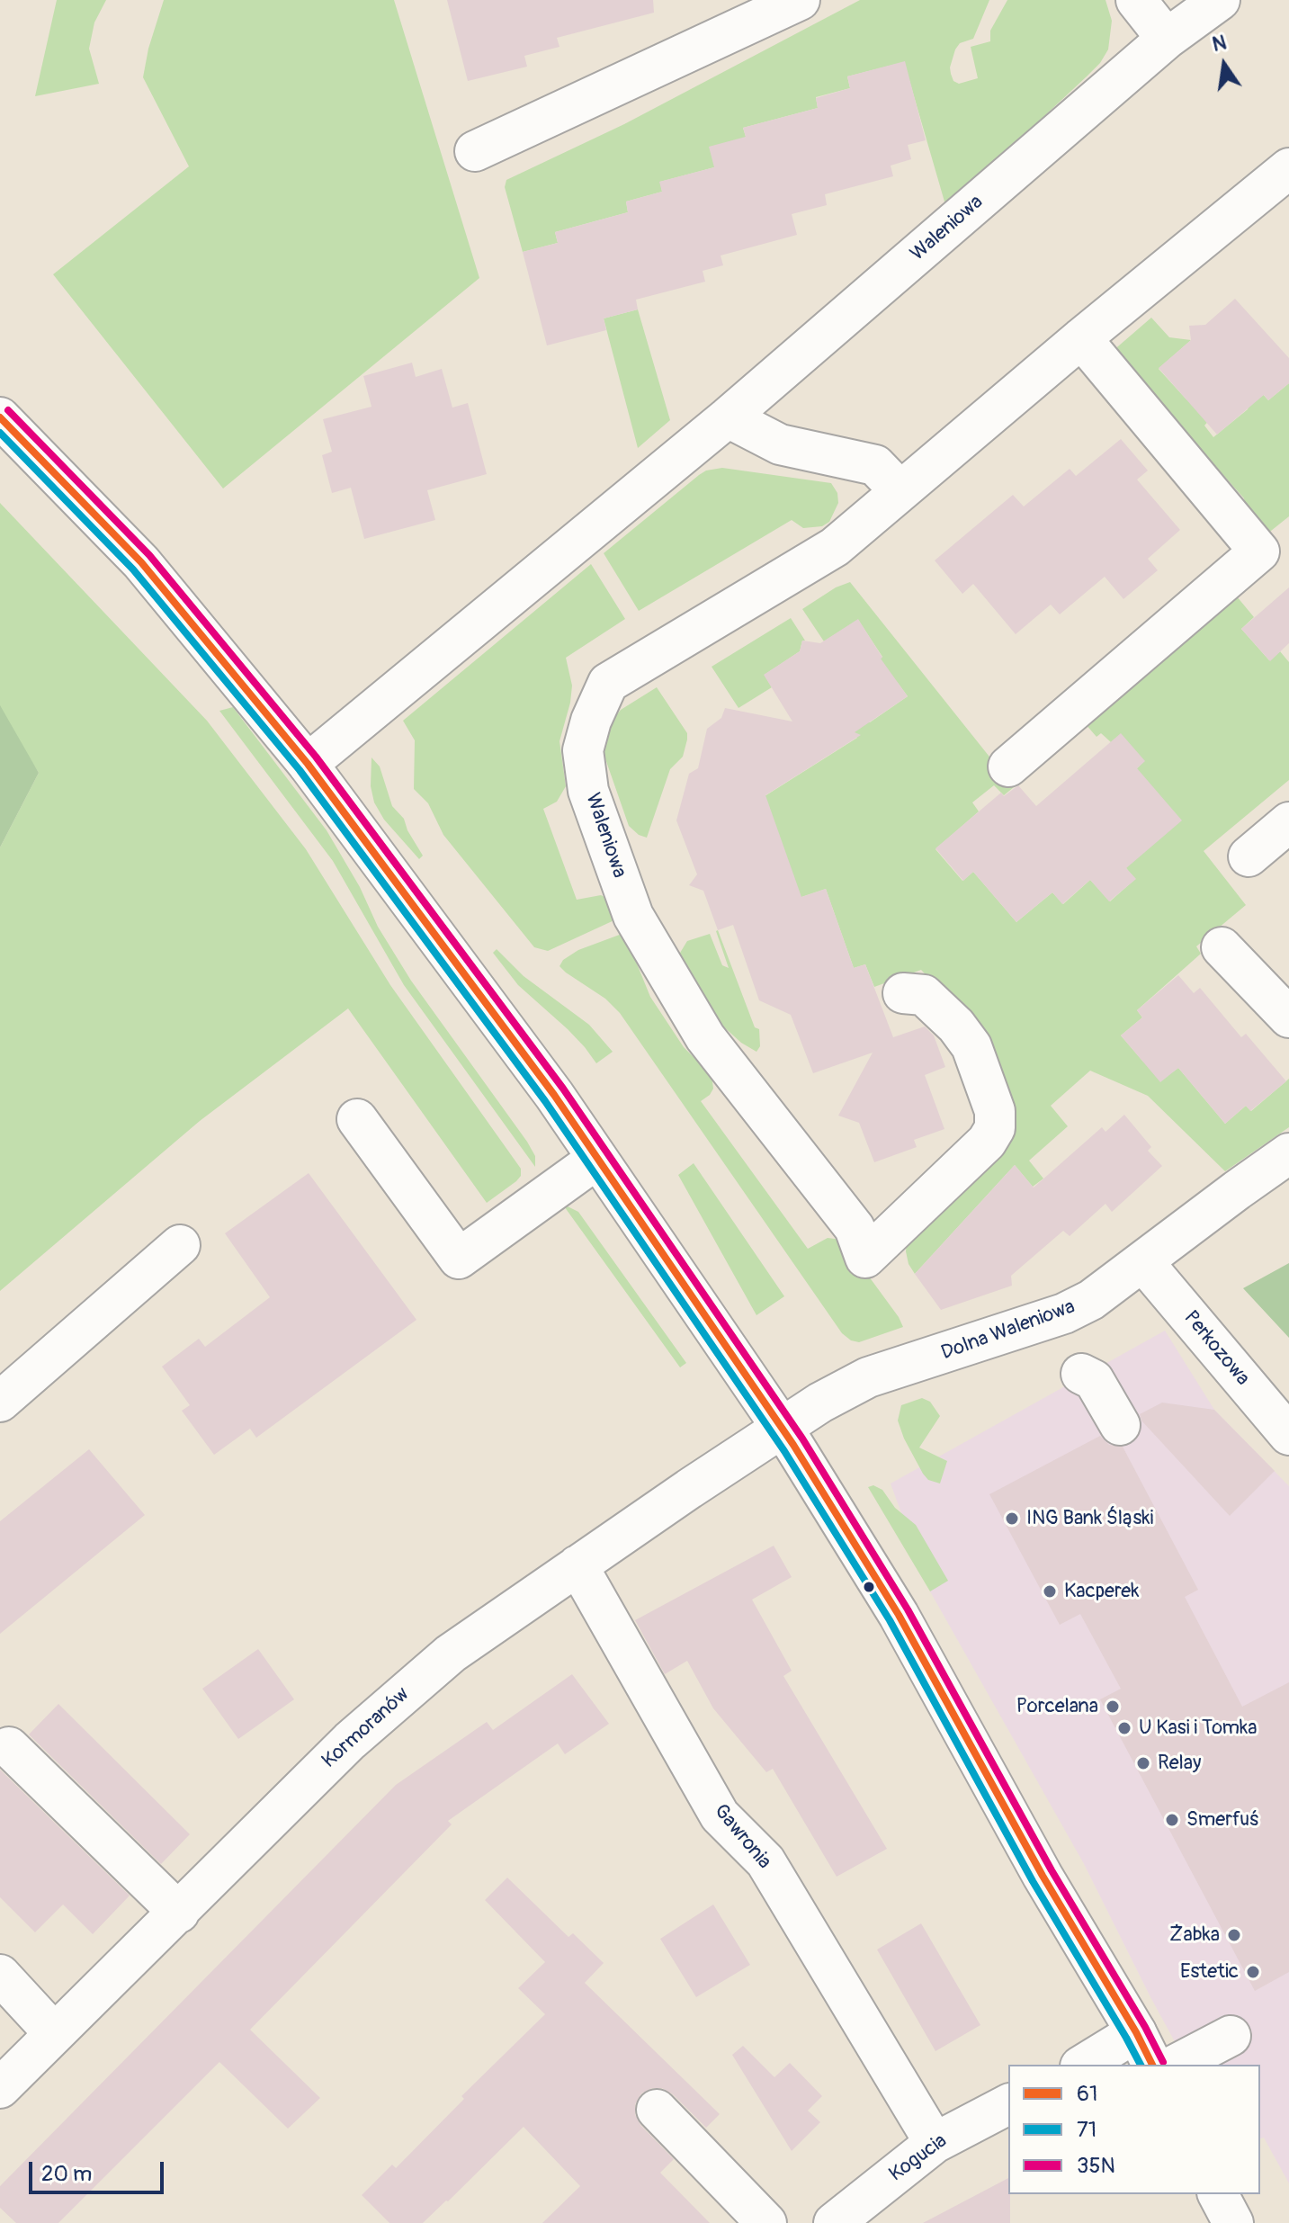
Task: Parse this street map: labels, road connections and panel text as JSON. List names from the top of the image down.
{
  "streets": {
    "street": [
      "Waleniowa",
      "Dolna Waleniowa",
      "Perkozowa",
      "Kormoranów",
      "Gawronia",
      "Kogucia"
    ]
  },
  "crossings": [
    ["Dolna Waleniowa", "Perkozowa"],
    ["Dolna Waleniowa", "Kormoranów"],
    ["Kormoranów", "Gawronia"],
    ["Gawronia", "Kogucia"]
  ],
  "places": [
    "ING Bank Śląski",
    "Kacperek",
    "Porcelana",
    "U Kasi i Tomka",
    "Relay",
    "Smerfuś",
    "Żabka",
    "Estetic"
  ],
  "lines": ["transit line 35N", "transit line 61", "transit line 71"],
  "legend": ["61", "71", "35N"],
  "scale_bar": "20 m",
  "north": "top"
}
